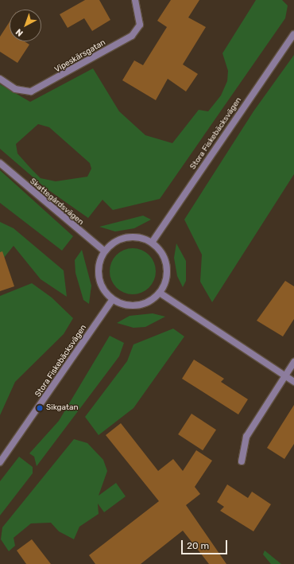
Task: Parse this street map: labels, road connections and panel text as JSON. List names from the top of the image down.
{
  "streets": {
    "street": ["Vipeskärsgatan", "Stora Fiskebäcksvägen", "Skattegårdsvägen"]
  },
  "crossings": [
    ["Stora Fiskebäcksvägen", "Skattegårdsvägen"]
  ],
  "places": ["Sikgatan"],
  "scale_bar": "20 m",
  "north": "bottom left"
}
